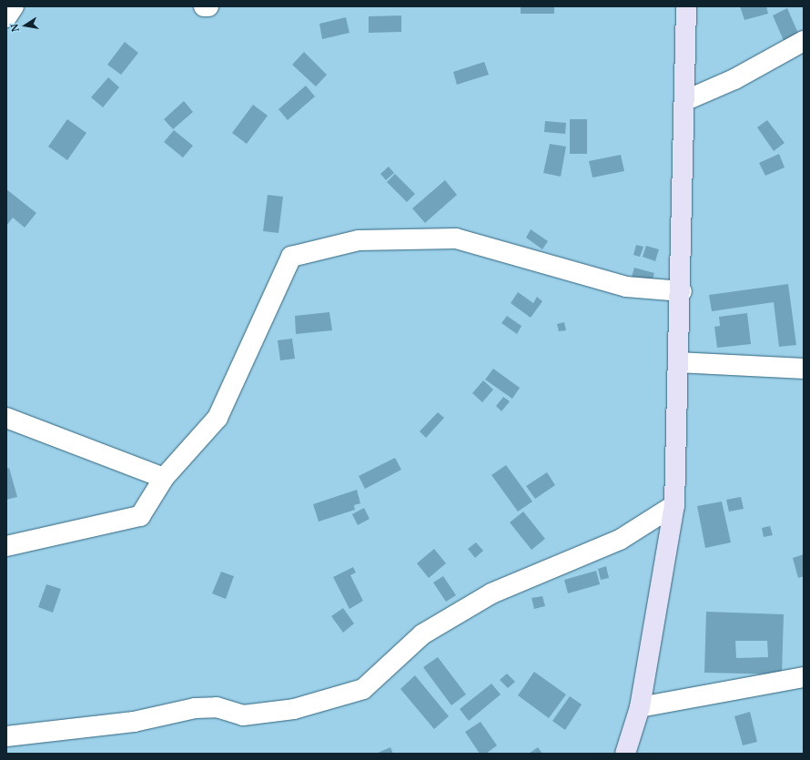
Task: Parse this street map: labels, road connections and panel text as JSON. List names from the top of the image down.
{
  "north": "left"
}
